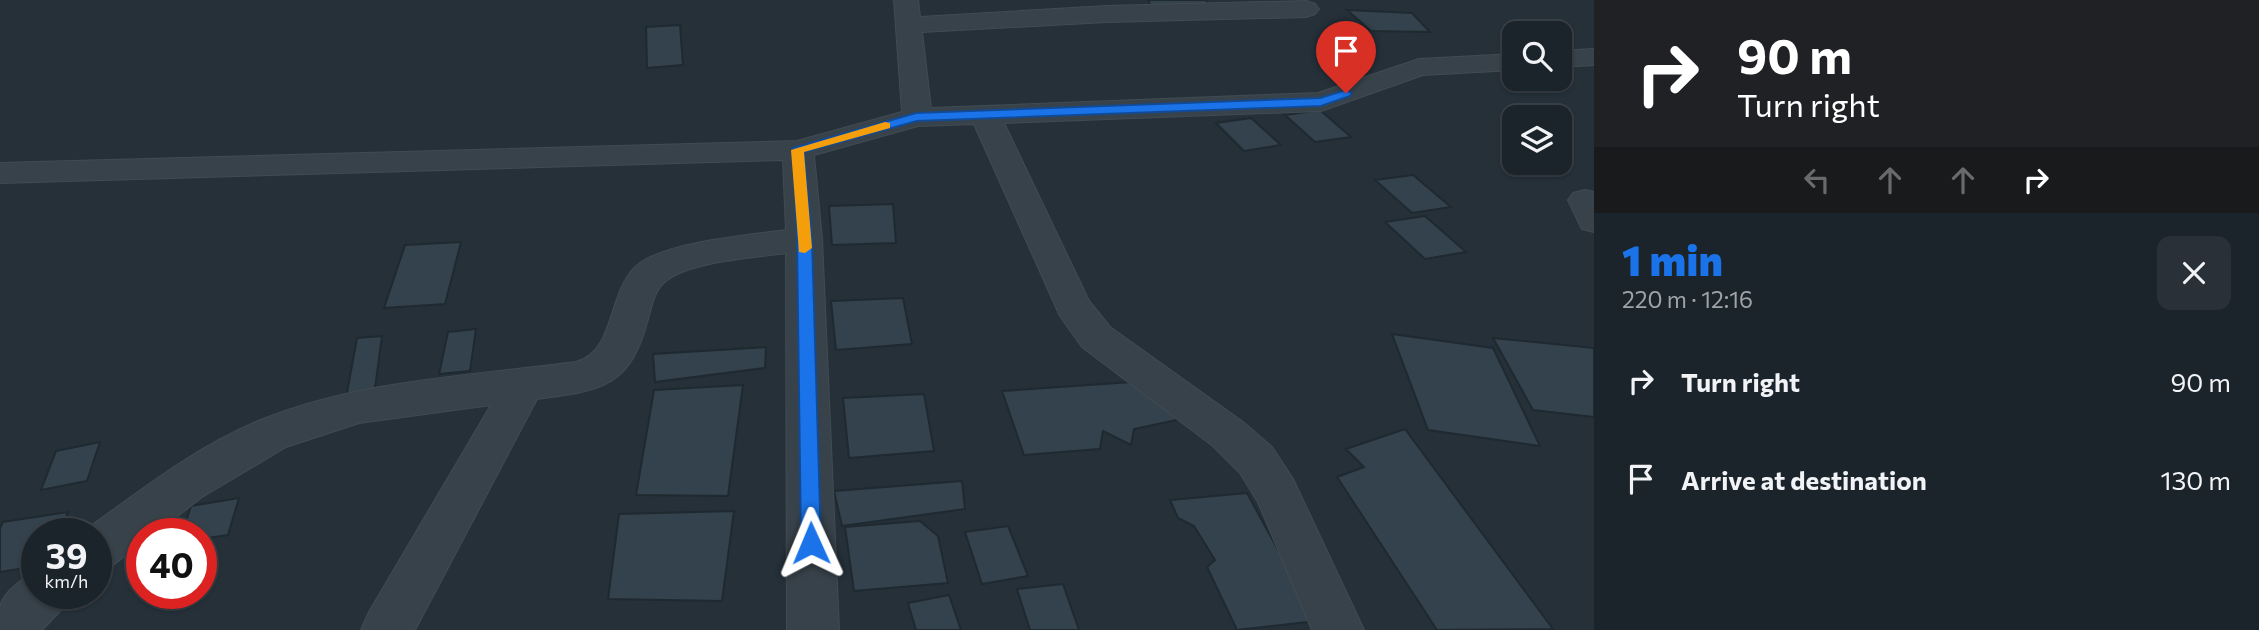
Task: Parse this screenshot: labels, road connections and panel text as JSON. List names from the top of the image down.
{
  "page": {
    "turn": ["90 m", "Turn right"],
    "heading": ["1 min", "220 m · 12:16"],
    "list": [
      {
        "name": "Turn right",
        "value": "90 m"
      },
      {
        "name": "Arrive at destination",
        "value": "130 m"
      }
    ],
    "speed": "39 km/h",
    "limit": "40"
  }
}
